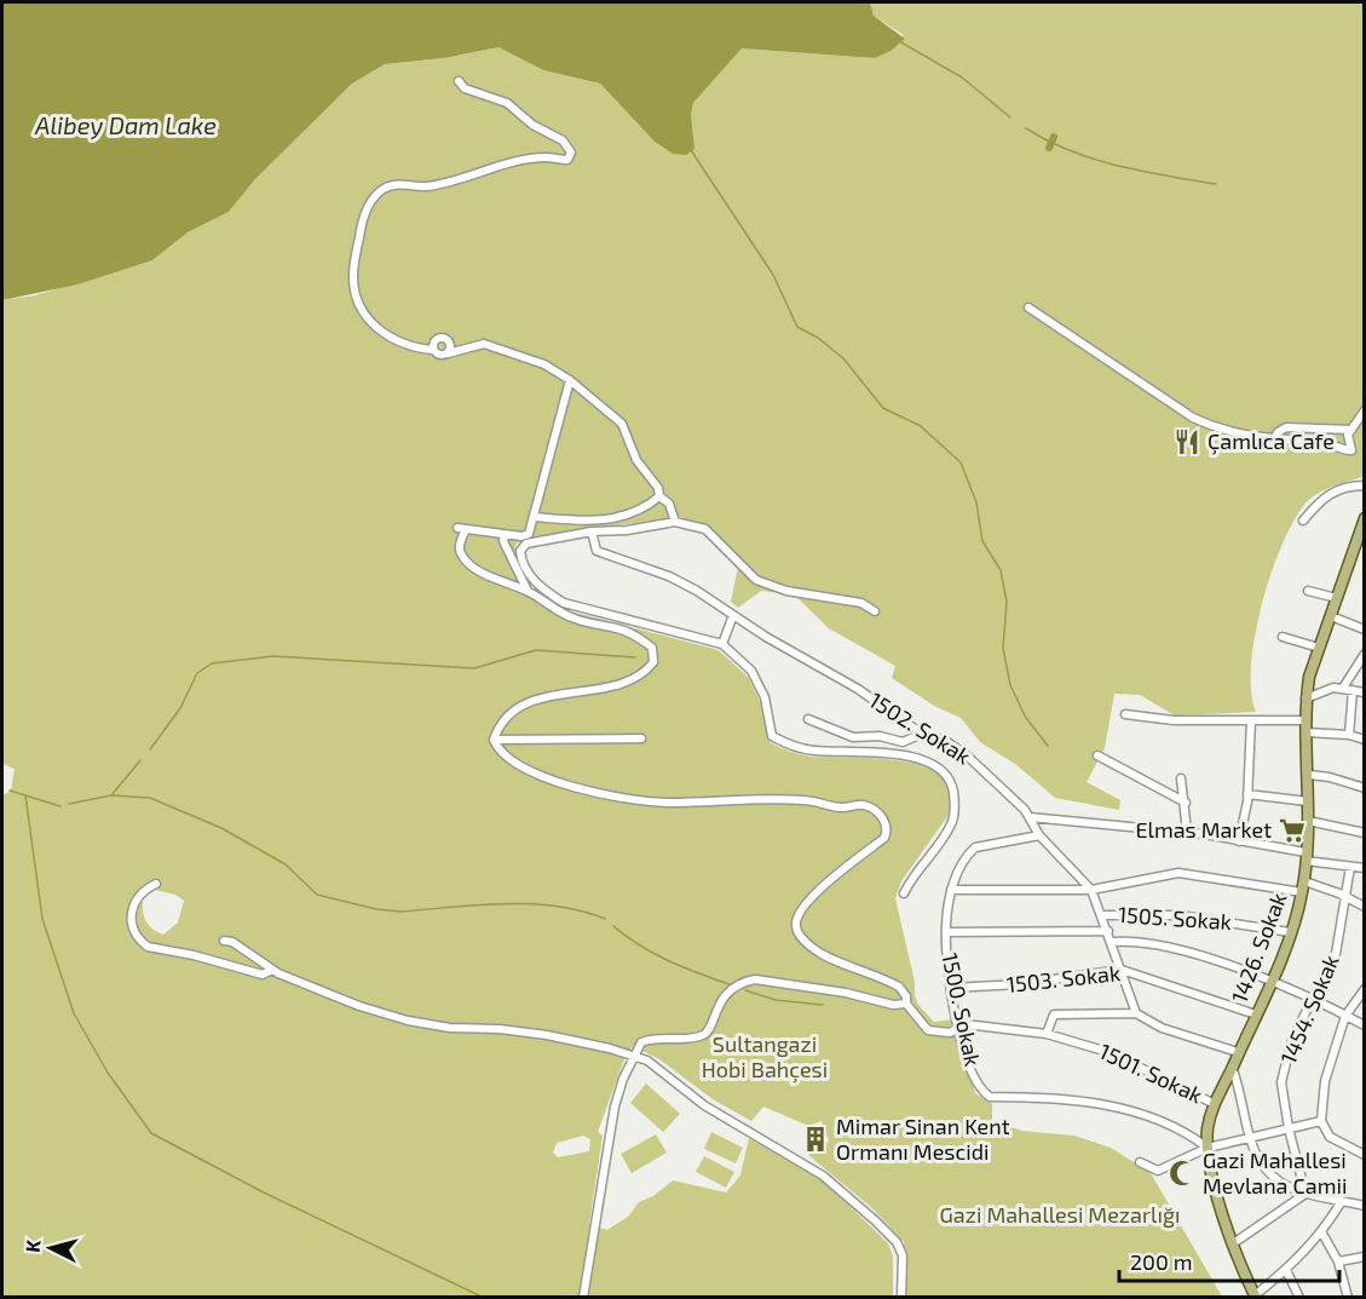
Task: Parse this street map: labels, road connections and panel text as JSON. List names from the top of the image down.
{
  "streets": {
    "main road": ["1426. Sokak"],
    "street": [
      "1502. Sokak",
      "1505. Sokak",
      "1503. Sokak",
      "1500. Sokak",
      "1454. Sokak",
      "1501. Sokak"
    ]
  },
  "crossings": [
    ["1502. Sokak", "1505. Sokak"],
    ["1502. Sokak", "1503. Sokak"],
    ["1502. Sokak", "1500. Sokak"],
    ["1505. Sokak", "1426. Sokak"],
    ["1426. Sokak", "1503. Sokak"],
    ["1426. Sokak", "1500. Sokak"],
    ["1426. Sokak", "1501. Sokak"],
    ["1503. Sokak", "1500. Sokak"],
    ["1500. Sokak", "1501. Sokak"]
  ],
  "water": ["Alibey Dam Lake"],
  "parks": ["Sultangazi Hobi Bahçesi", "Gazi Mahallesi Mezarlığı"],
  "places": {
    "restaurant": ["Çamlıca Cafe"],
    "supermarket": ["Elmas Market"],
    "building": ["Mimar Sinan Kent Ormanı Mescidi"],
    "mosque": ["Gazi Mahallesi Mevlana Camii"]
  },
  "scale_bar": "200 m",
  "north": "left"
}
